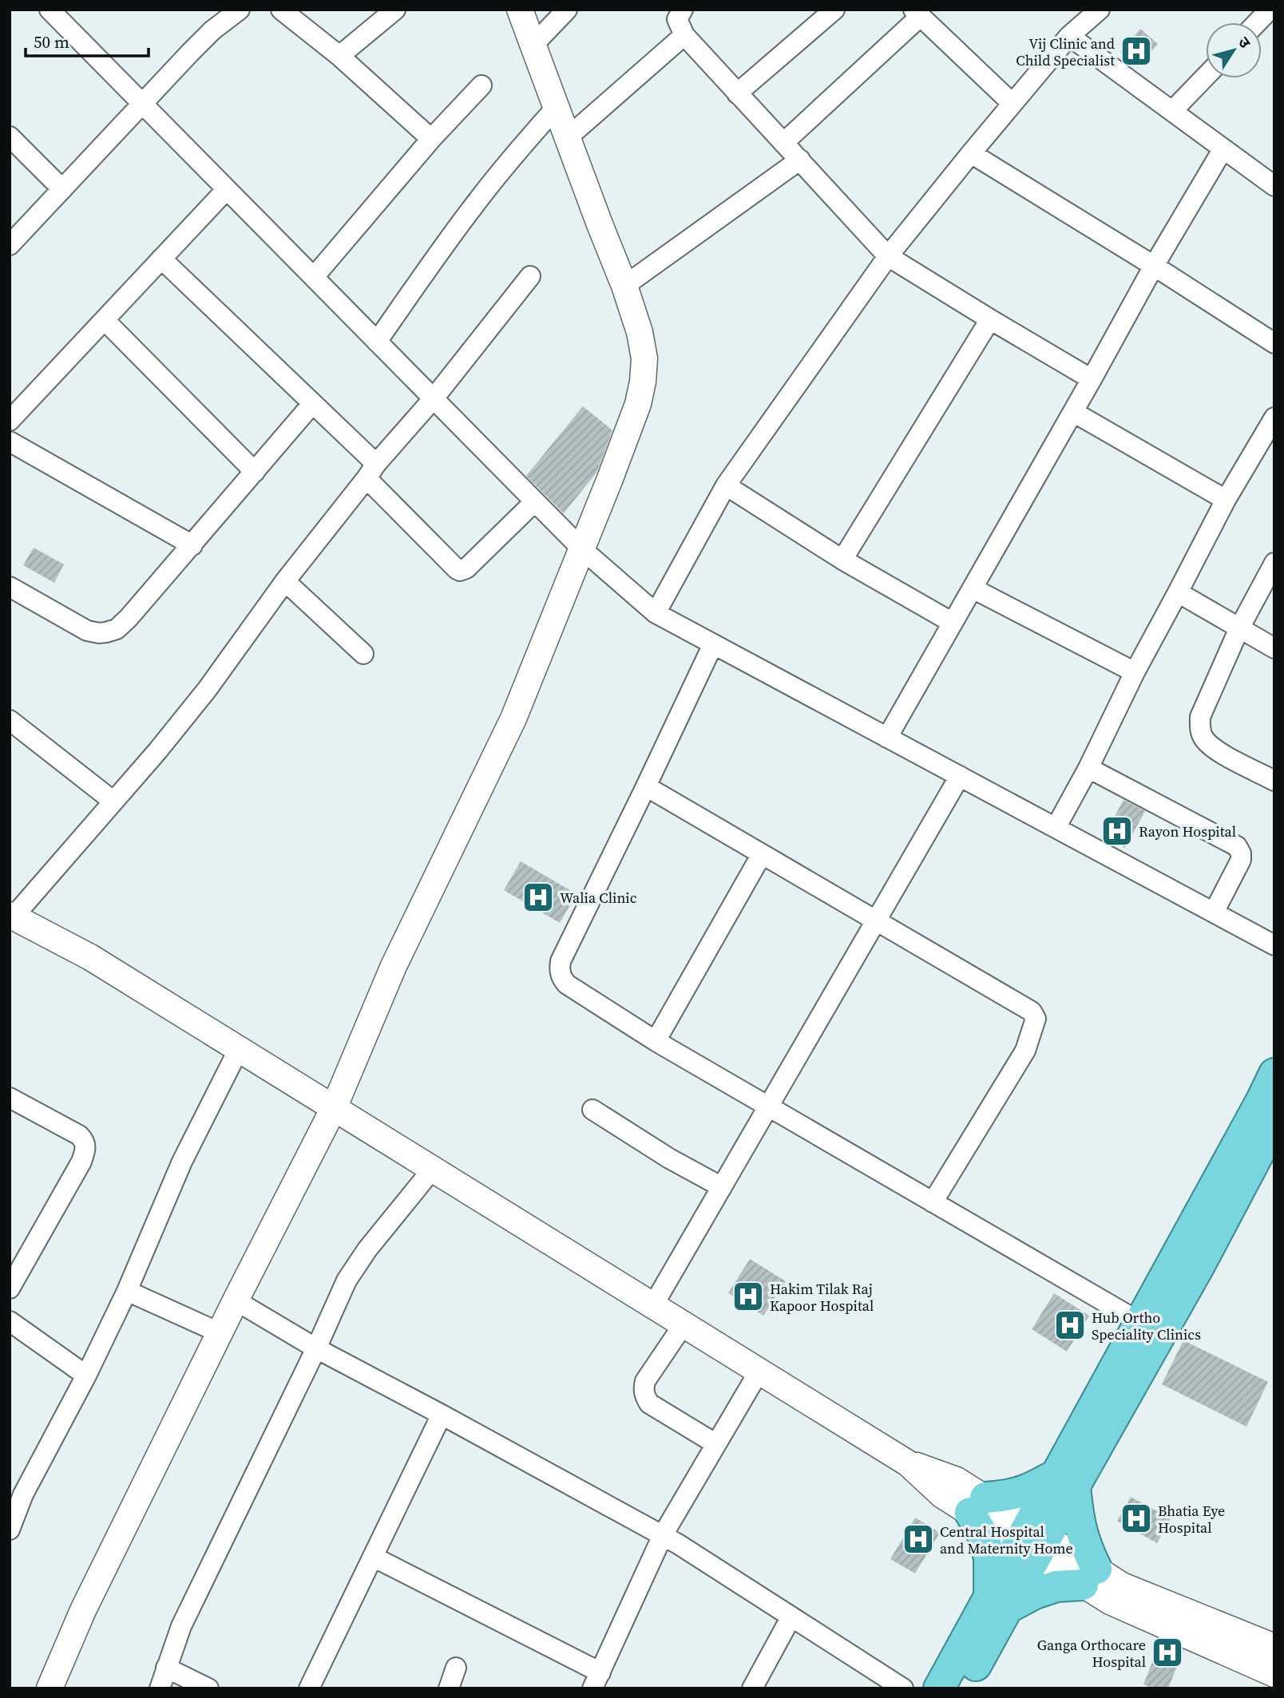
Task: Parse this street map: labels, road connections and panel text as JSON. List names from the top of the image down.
{
  "places": {
    "hospital": [
      "Vij Clinic and Child Specialist",
      "Rayon Hospital",
      "Walia Clinic",
      "Hakim Tilak Raj Kapoor Hospital",
      "Hub Ortho Speciality Clinics",
      "Bhatia Eye Hospital",
      "Central Hospital and Maternity Home",
      "Ganga Orthocare Hospital"
    ]
  },
  "scale_bar": "50 m",
  "north": "top right"
}
